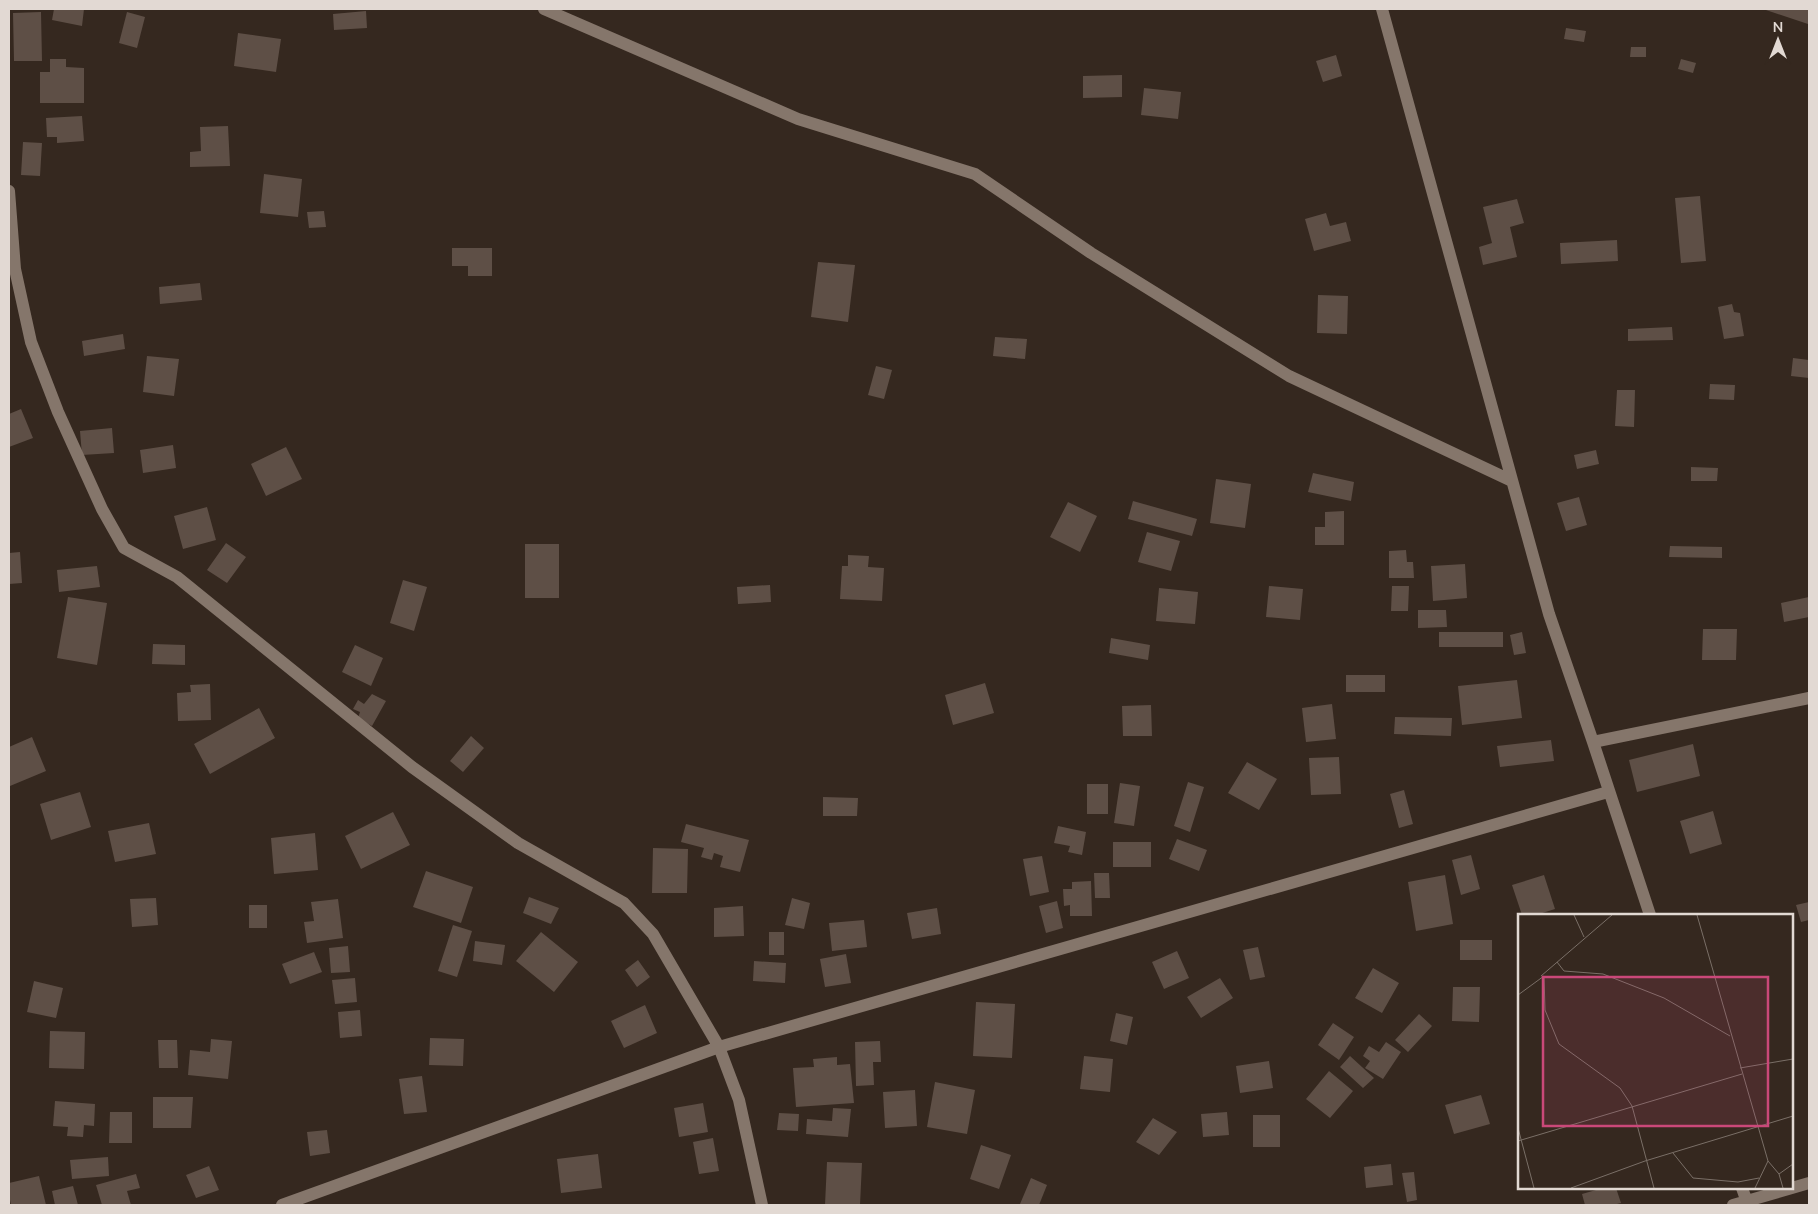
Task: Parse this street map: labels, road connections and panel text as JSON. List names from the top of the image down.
{
  "north": "top"
}
